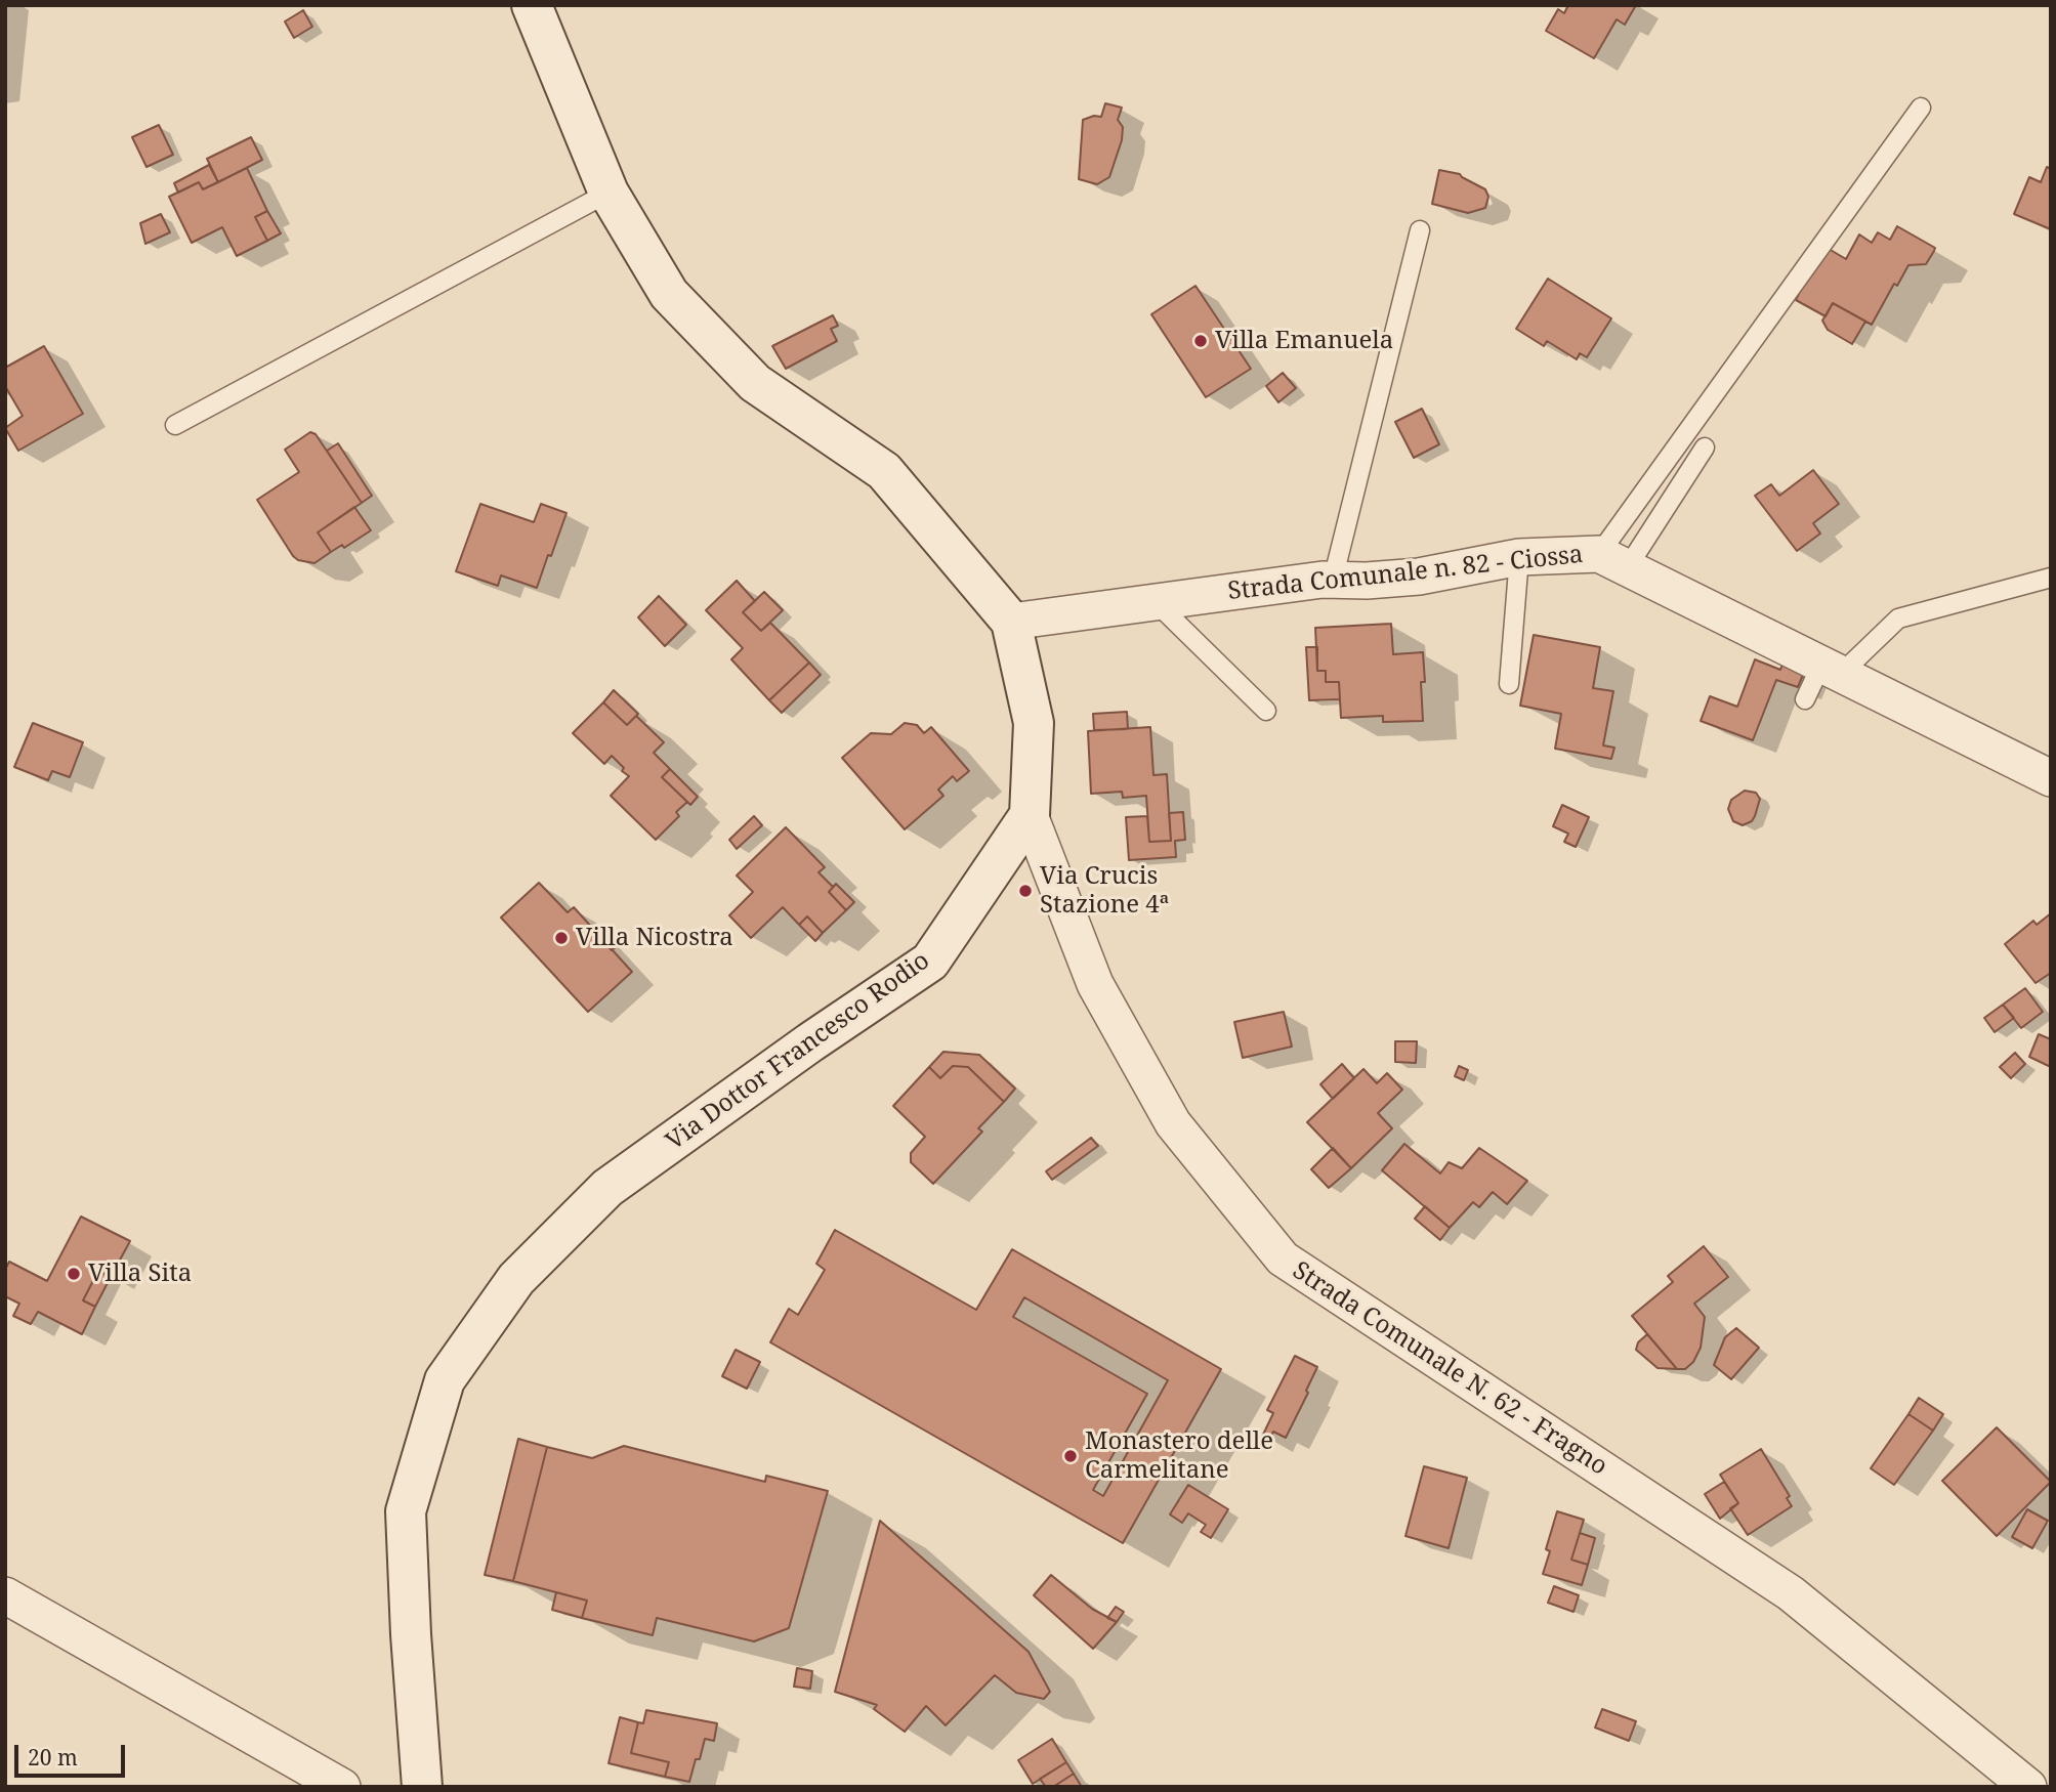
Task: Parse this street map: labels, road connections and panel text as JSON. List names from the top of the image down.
{
  "streets": {
    "main road": ["Via Dottor Francesco Rodio"],
    "street": ["Strada Comunale n. 82 - Ciossa", "Strada Comunale N. 62 - Fragno"]
  },
  "crossings": [
    ["Via Dottor Francesco Rodio", "Strada Comunale N. 62 - Fragno"]
  ],
  "places": [
    "Villa Emanuela",
    "Via Crucis Stazione 4ª",
    "Villa Nicostra",
    "Villa Sita",
    "Monastero delle Carmelitane"
  ],
  "scale_bar": "20 m"
}
